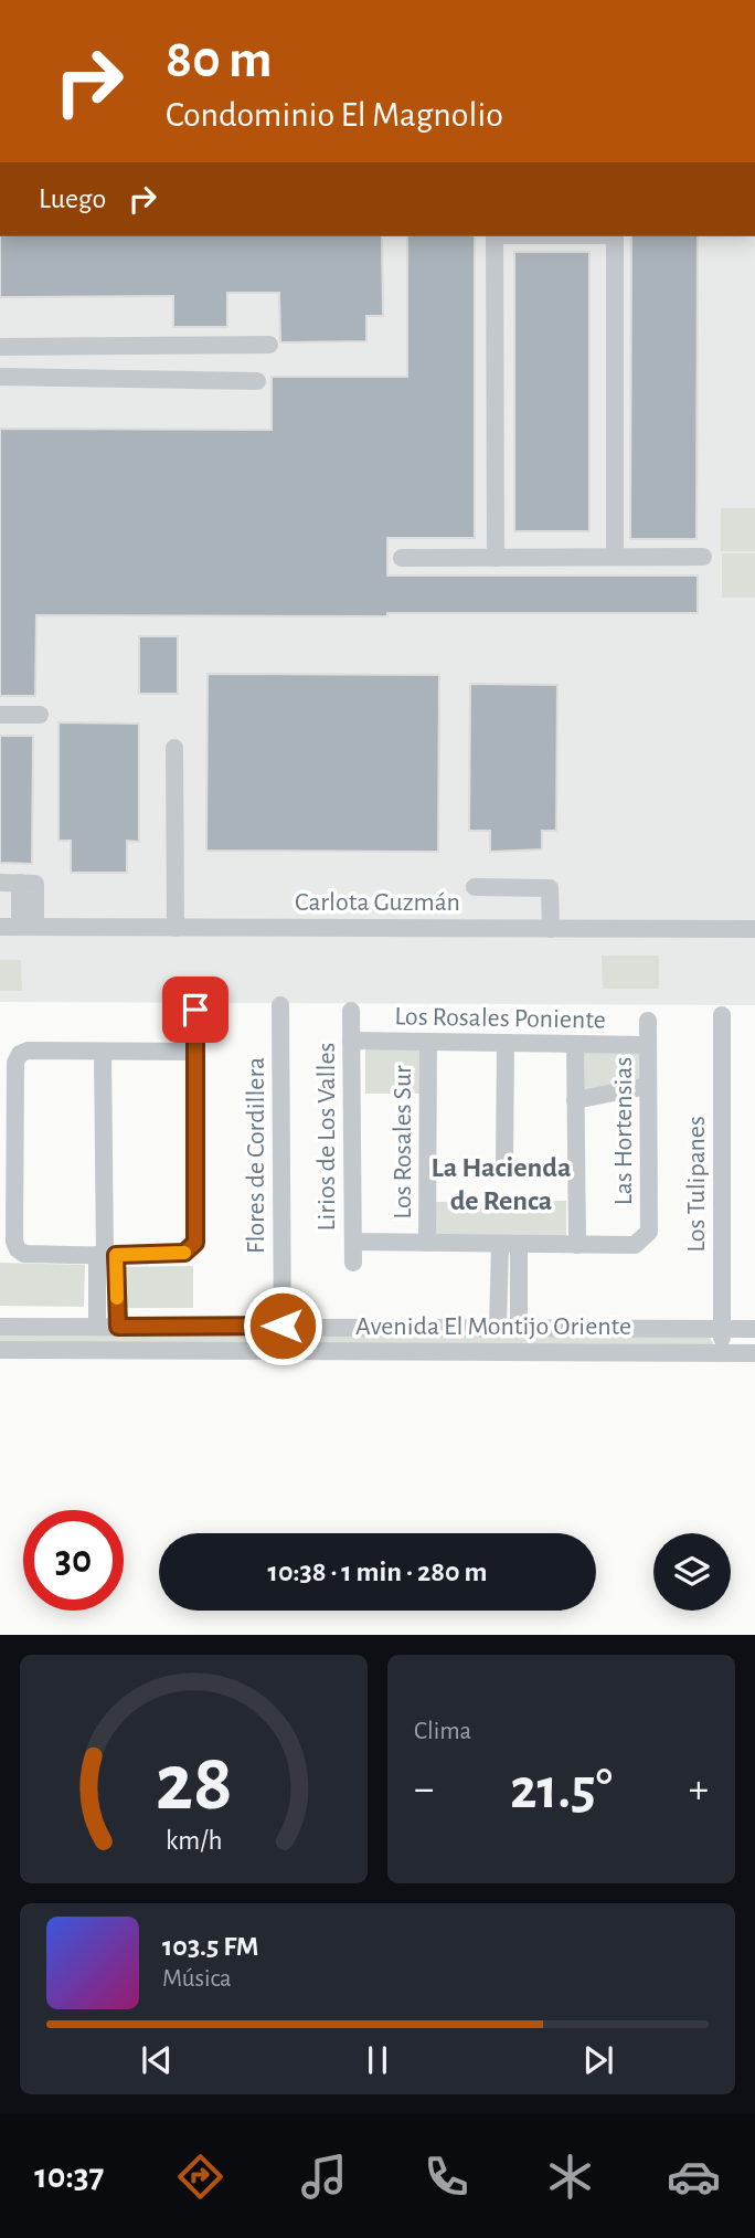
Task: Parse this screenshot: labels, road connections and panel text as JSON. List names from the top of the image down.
{
  "streets": {
    "street": [
      "Carlota Guzmán",
      "Los Rosales Poniente",
      "Las Hortensias",
      "Lirios de Los Valles",
      "Los Rosales Sur",
      "Flores de Cordillera",
      "Los Tulipanes",
      "Avenida El Montijo Oriente"
    ]
  },
  "crossings": [
    ["Los Rosales Poniente", "Las Hortensias"],
    ["Los Rosales Poniente", "Lirios de Los Valles"],
    ["Los Rosales Poniente", "Los Rosales Sur"],
    ["Flores de Cordillera", "Avenida El Montijo Oriente"],
    ["Los Tulipanes", "Avenida El Montijo Oriente"]
  ],
  "districts": ["La Hacienda de Renca"],
  "page": {
    "turn": ["80 m", "Condominio El Magnolio"],
    "then": "Luego",
    "limit": "30",
    "trip": "10:38 · 1 min · 280 m",
    "tile": "Clima",
    "heat": ["−", "21.5°", "+"],
    "song": ["103.5 FM", "Música"],
    "tabs": "10:37",
    "gauge": ["28", "km/h"]
  }
}
